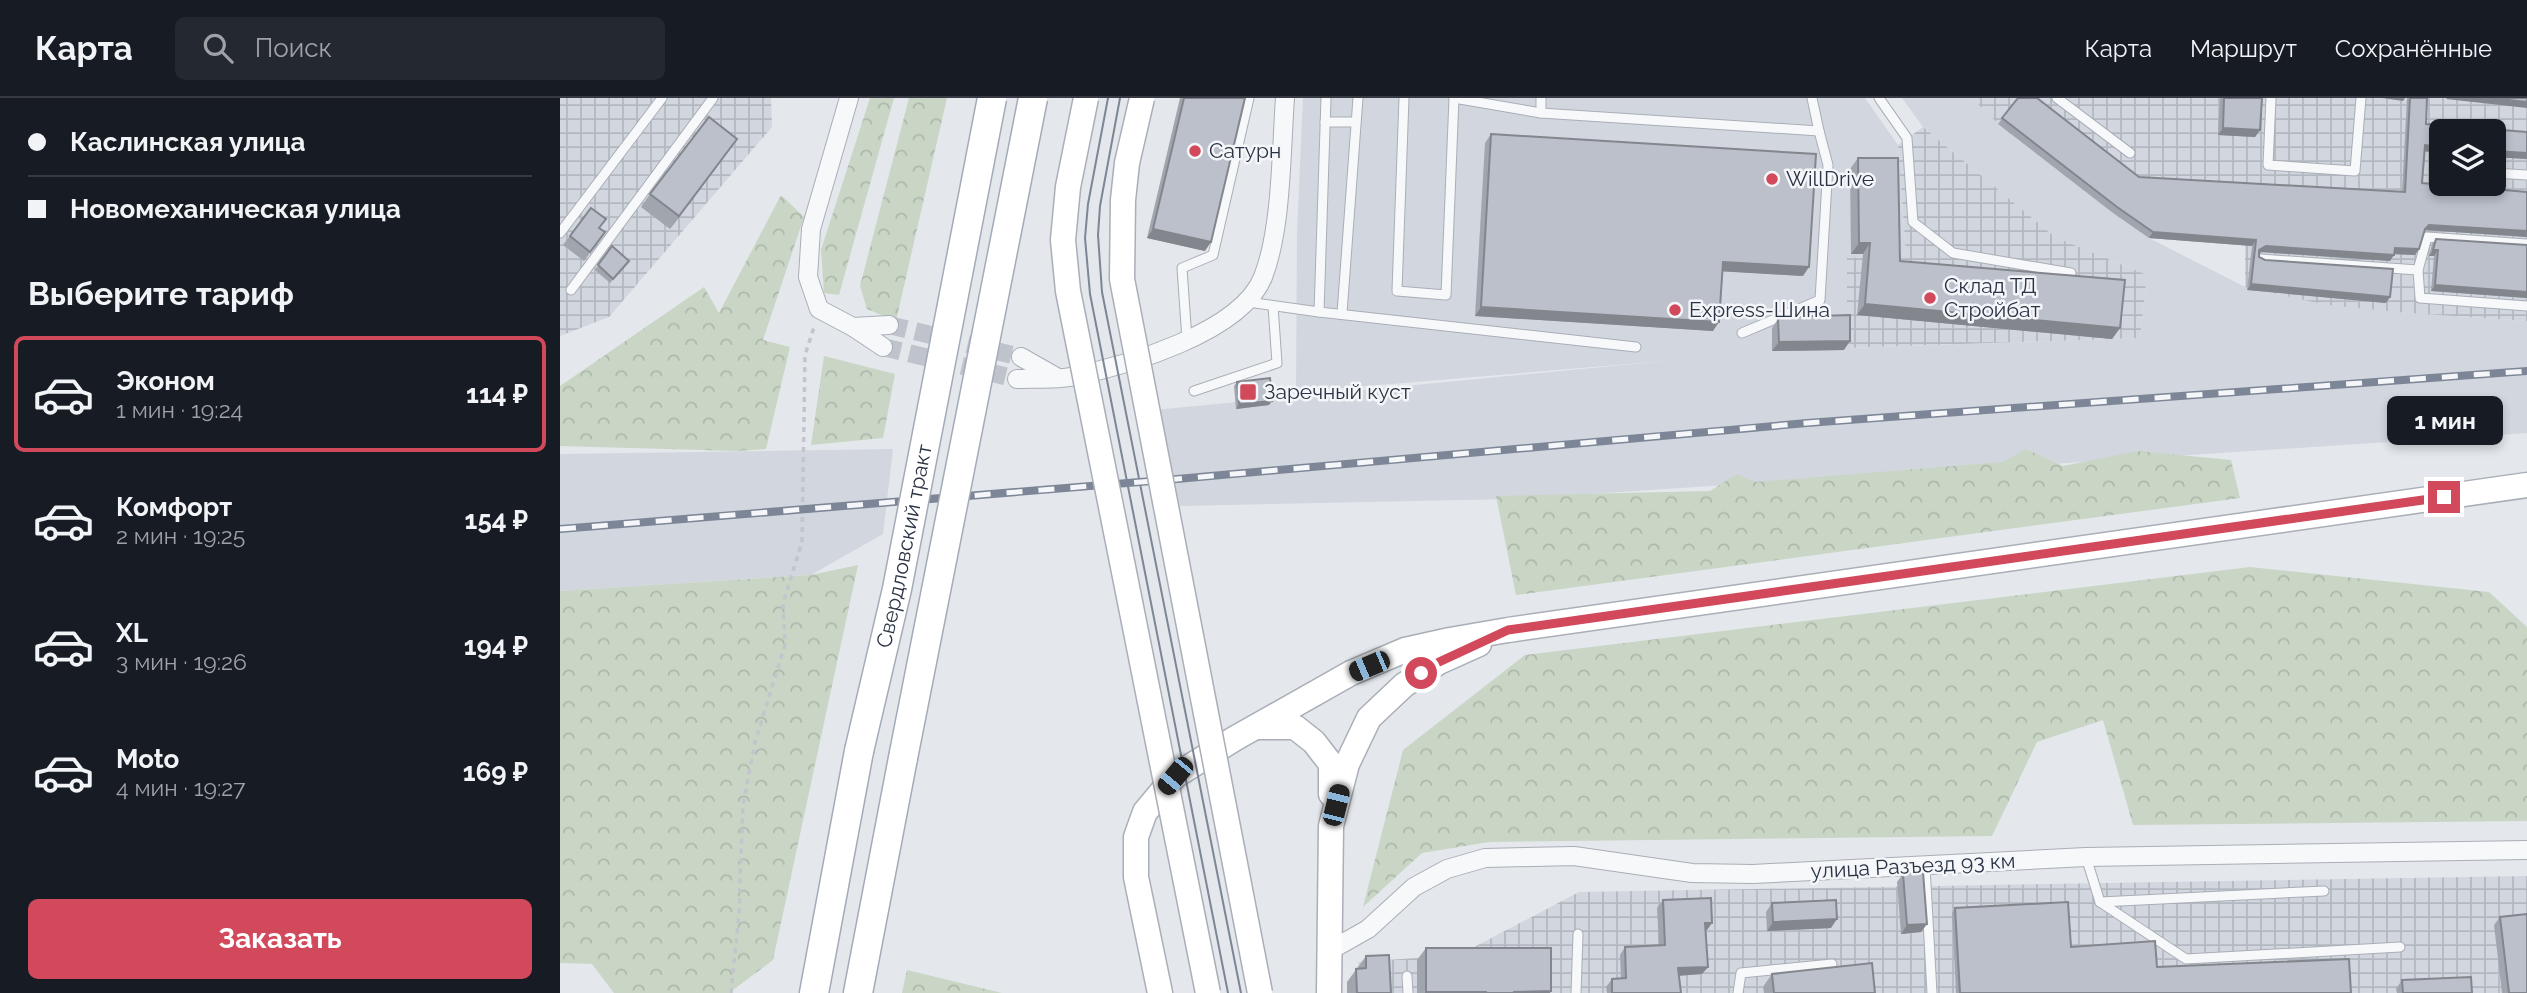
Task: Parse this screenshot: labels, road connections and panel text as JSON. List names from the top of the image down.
{
  "streets": {
    "main road": ["Свердловский тракт"],
    "street": ["улица Разъезд 93 км"]
  },
  "places": {
    "other": [
      "Сатурн",
      "WillDrive",
      "Склад ТД Стройбат",
      "Express-Шина"
    ],
    "transit": ["Заречный куст"]
  },
  "page": {
    "header": "Карта",
    "search": "Поиск",
    "nav": ["Карта", "Маршрут", "Сохранённые"],
    "banner": ["Каслинская улица", "Новомеханическая улица"],
    "heading": "Выберите тариф",
    "list": [
      {
        "name": "Эконом",
        "note": "1 мин · 19:24",
        "value": "114 ₽"
      },
      {
        "name": "Комфорт",
        "note": "2 мин · 19:25",
        "value": "154 ₽"
      },
      {
        "name": "XL",
        "note": "3 мин · 19:26",
        "value": "194 ₽"
      },
      {
        "name": "Moto",
        "note": "4 мин · 19:27",
        "value": "169 ₽"
      }
    ],
    "bubble": "1 мин",
    "buttons": "Заказать"
  }
}
